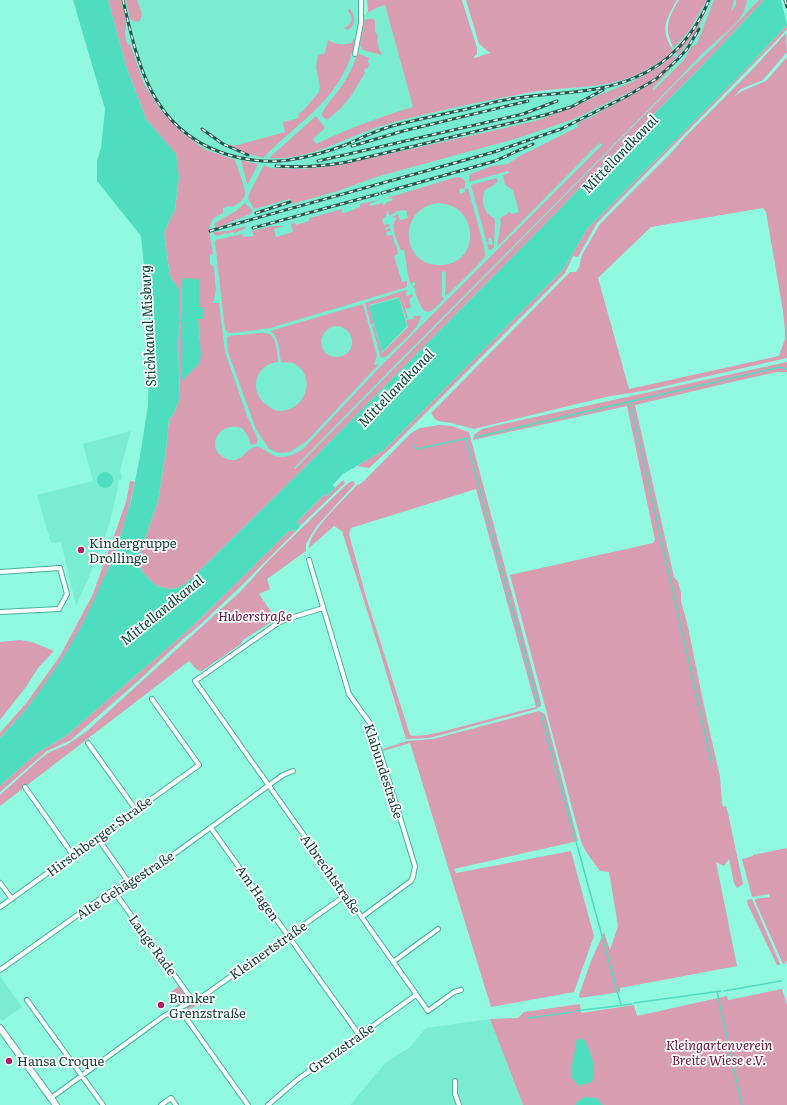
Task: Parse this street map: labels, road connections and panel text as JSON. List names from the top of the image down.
{
  "streets": {
    "street": [
      "Klabundestraße",
      "Hirschberger Straße",
      "Albrechtstraße",
      "Alte Gehägestraße",
      "Am Hagen",
      "Lange Rade",
      "Kleinertstraße",
      "Grenzstraße"
    ]
  },
  "crossings": [
    ["Klabundestraße", "Albrechtstraße"],
    ["Albrechtstraße", "Alte Gehägestraße"],
    ["Albrechtstraße", "Kleinertstraße"],
    ["Albrechtstraße", "Grenzstraße"],
    ["Alte Gehägestraße", "Am Hagen"],
    ["Alte Gehägestraße", "Lange Rade"],
    ["Am Hagen", "Kleinertstraße"],
    ["Am Hagen", "Grenzstraße"],
    ["Lange Rade", "Kleinertstraße"]
  ],
  "water": ["Mittellandkanal", "Stichkanal Misburg"],
  "parks": ["Huberstraße", "Kleingartenverein Breite Wiese e.V."],
  "places": ["Kindergruppe Drollinge", "Bunker Grenzstraße", "Hansa Croque"]
}
